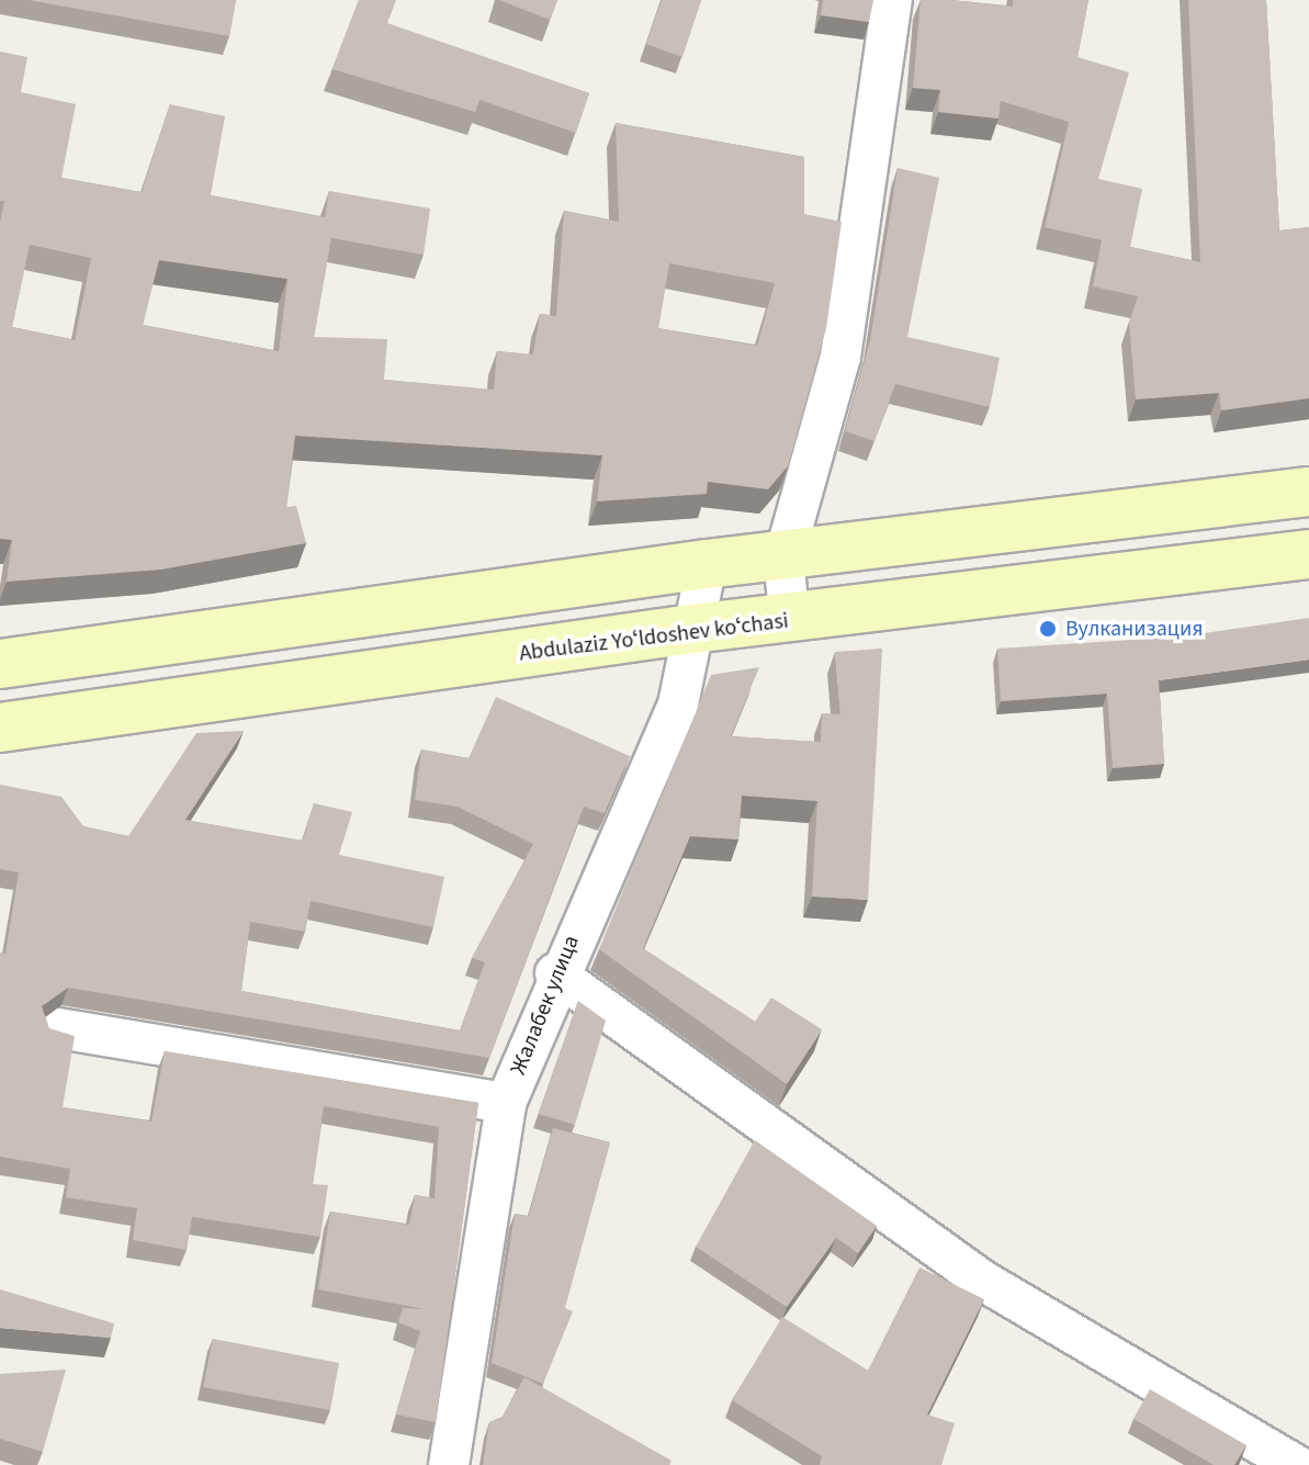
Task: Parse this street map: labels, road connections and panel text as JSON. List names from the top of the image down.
{
  "streets": {
    "main road": ["Abdulaziz Yoʻldoshev koʻchasi"],
    "street": ["Жалабек улица"]
  },
  "crossings": [
    ["Abdulaziz Yoʻldoshev koʻchasi", "Жалабек улица"]
  ],
  "places": ["Вулканизация"]
}
